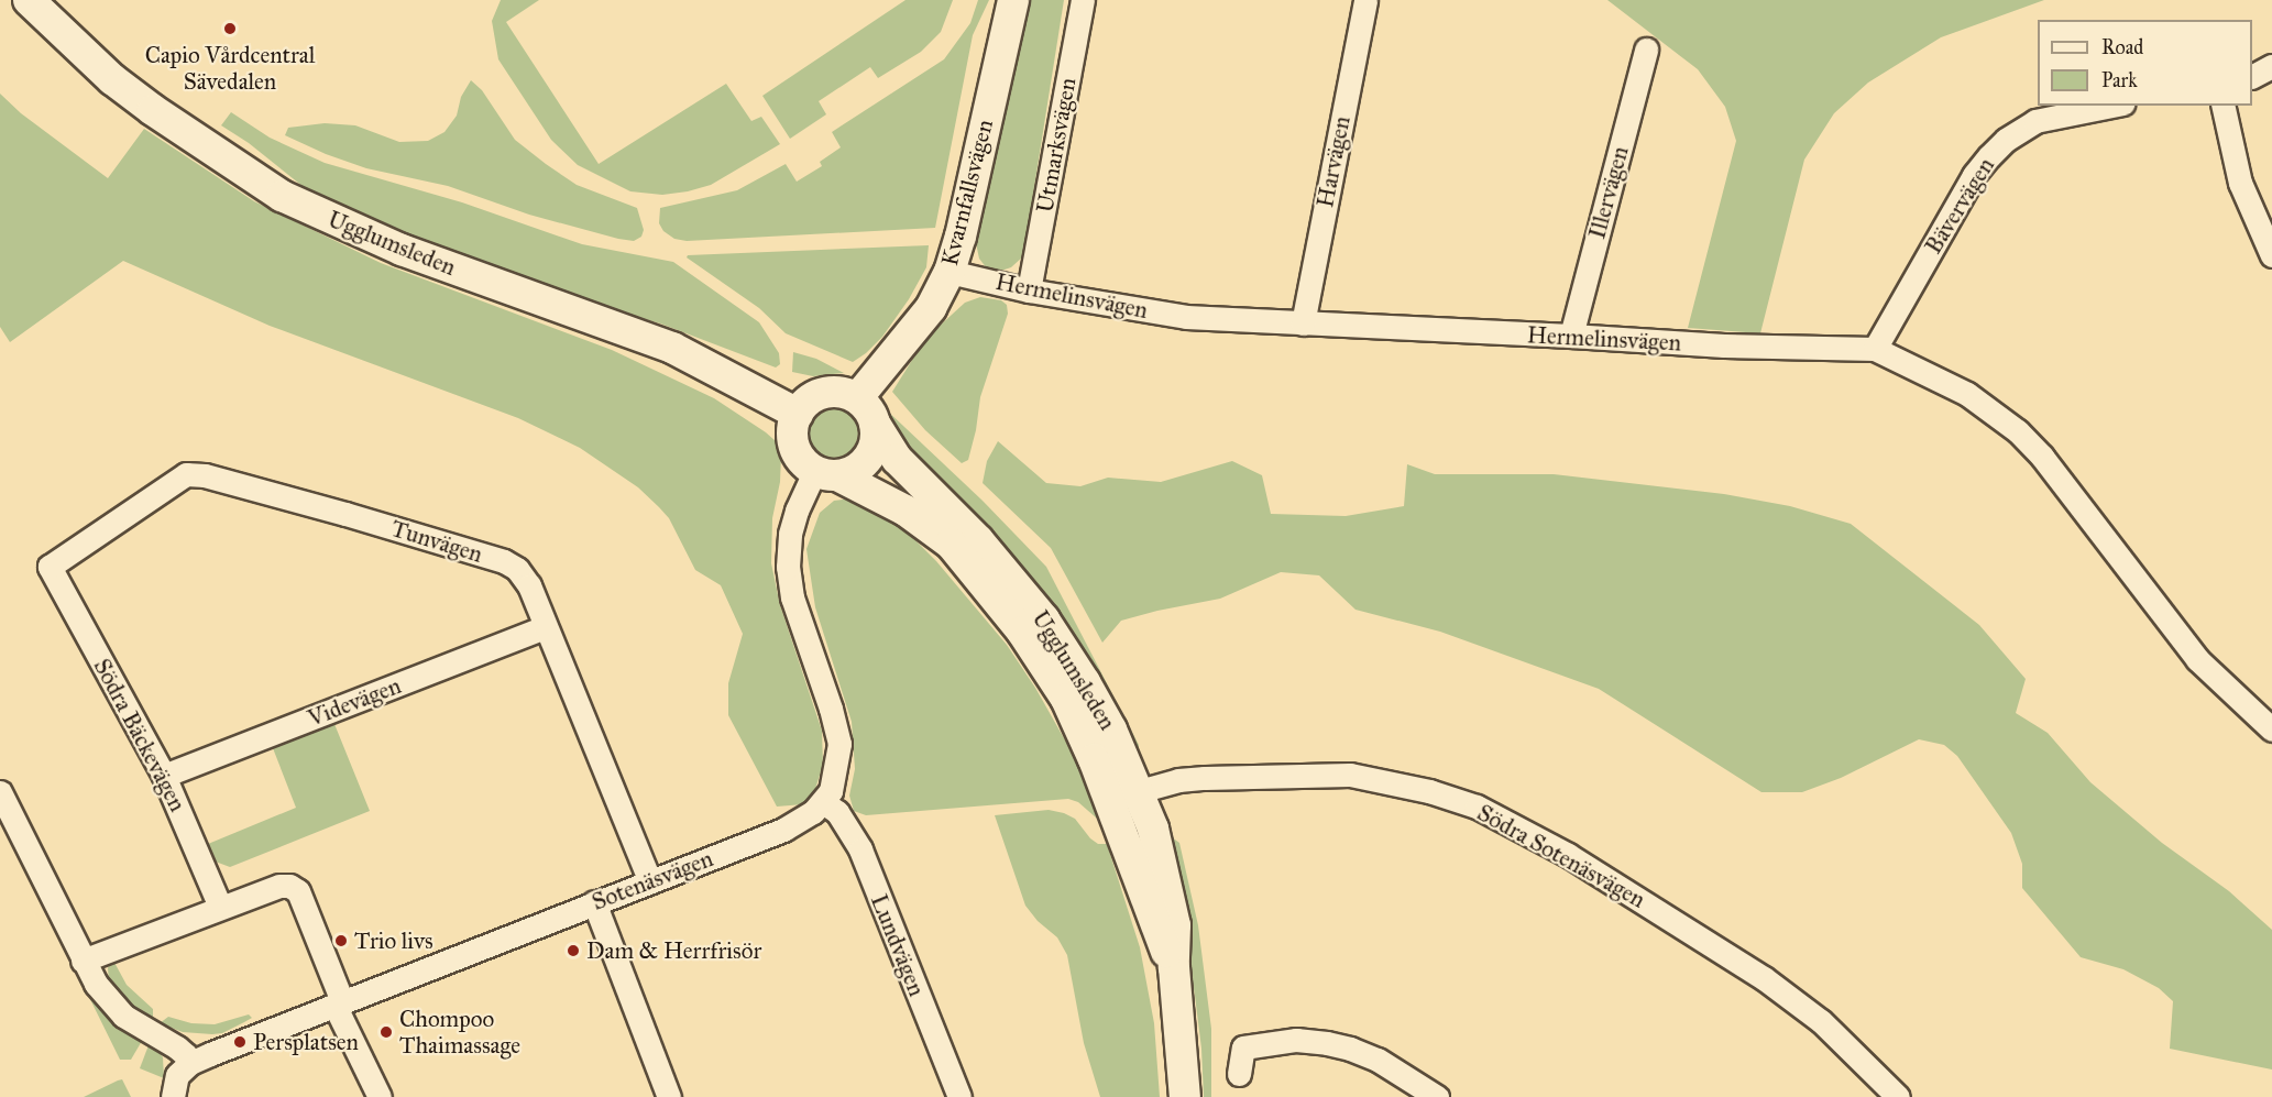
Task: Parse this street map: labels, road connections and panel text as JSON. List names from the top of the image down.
{
  "streets": {
    "street": [
      "Utmarksvägen",
      "Harvägen",
      "Kvarnfallsvägen",
      "Illervägen",
      "Bävervägen",
      "Ugglumsleden",
      "Hermelinsvägen",
      "Tunvägen",
      "Videvägen",
      "Södra Bäckevägen",
      "Södra Sotenäsvägen",
      "Sotenäsvägen",
      "Lundvägen"
    ]
  },
  "crossings": [
    ["Utmarksvägen", "Hermelinsvägen"],
    ["Harvägen", "Hermelinsvägen"],
    ["Kvarnfallsvägen", "Ugglumsleden"],
    ["Kvarnfallsvägen", "Hermelinsvägen"],
    ["Kvarnfallsvägen", "Sotenäsvägen"],
    ["Illervägen", "Hermelinsvägen"],
    ["Bävervägen", "Hermelinsvägen"],
    ["Ugglumsleden", "Södra Sotenäsvägen"],
    ["Ugglumsleden", "Sotenäsvägen"],
    ["Tunvägen", "Videvägen"],
    ["Tunvägen", "Södra Bäckevägen"],
    ["Tunvägen", "Sotenäsvägen"],
    ["Videvägen", "Södra Bäckevägen"],
    ["Sotenäsvägen", "Lundvägen"]
  ],
  "places": [
    "Capio Vårdcentral Sävedalen",
    "Trio livs",
    "Dam & Herrfrisör",
    "Chompoo Thaimassage",
    "Persplatsen"
  ],
  "legend": ["Road", "Park"]
}
